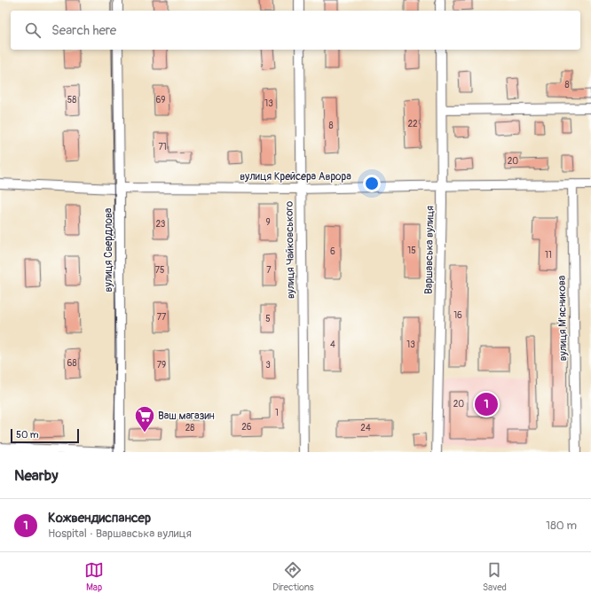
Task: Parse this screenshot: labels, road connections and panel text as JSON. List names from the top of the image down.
{
  "streets": {
    "street": [
      "вулиця Крейсера Аврора",
      "вулиця Свердлова",
      "вулиця Чайковського",
      "Варшавська вулиця",
      "вулиця М'ясникова"
    ]
  },
  "crossings": [
    ["вулиця Крейсера Аврора", "вулиця Свердлова"],
    ["вулиця Крейсера Аврора", "вулиця Чайковського"],
    ["вулиця Крейсера Аврора", "Варшавська вулиця"],
    ["вулиця Крейсера Аврора", "вулиця М'ясникова"]
  ],
  "places": {
    "supermarket": ["Ваш магазин"]
  },
  "house_numbers": [
    "8",
    "58",
    "69",
    "13",
    "22",
    "8",
    "71",
    "20",
    "9",
    "23",
    "15",
    "6",
    "11",
    "75",
    "7",
    "16",
    "77",
    "5",
    "4",
    "13",
    "68",
    "79",
    "3",
    "20",
    "1",
    "26",
    "28",
    "24"
  ],
  "scale_bar": "50 m",
  "page": {
    "search": "Search here",
    "pins": "1",
    "scale": "50 m",
    "heading": "Nearby",
    "list": [
      {
        "mark": "1",
        "name": "Кожвендиспансер",
        "note": "Hospital · Варшавська вулиця",
        "value": "180 m"
      }
    ],
    "nav": ["Map", "Directions", "Saved"]
  }
}
